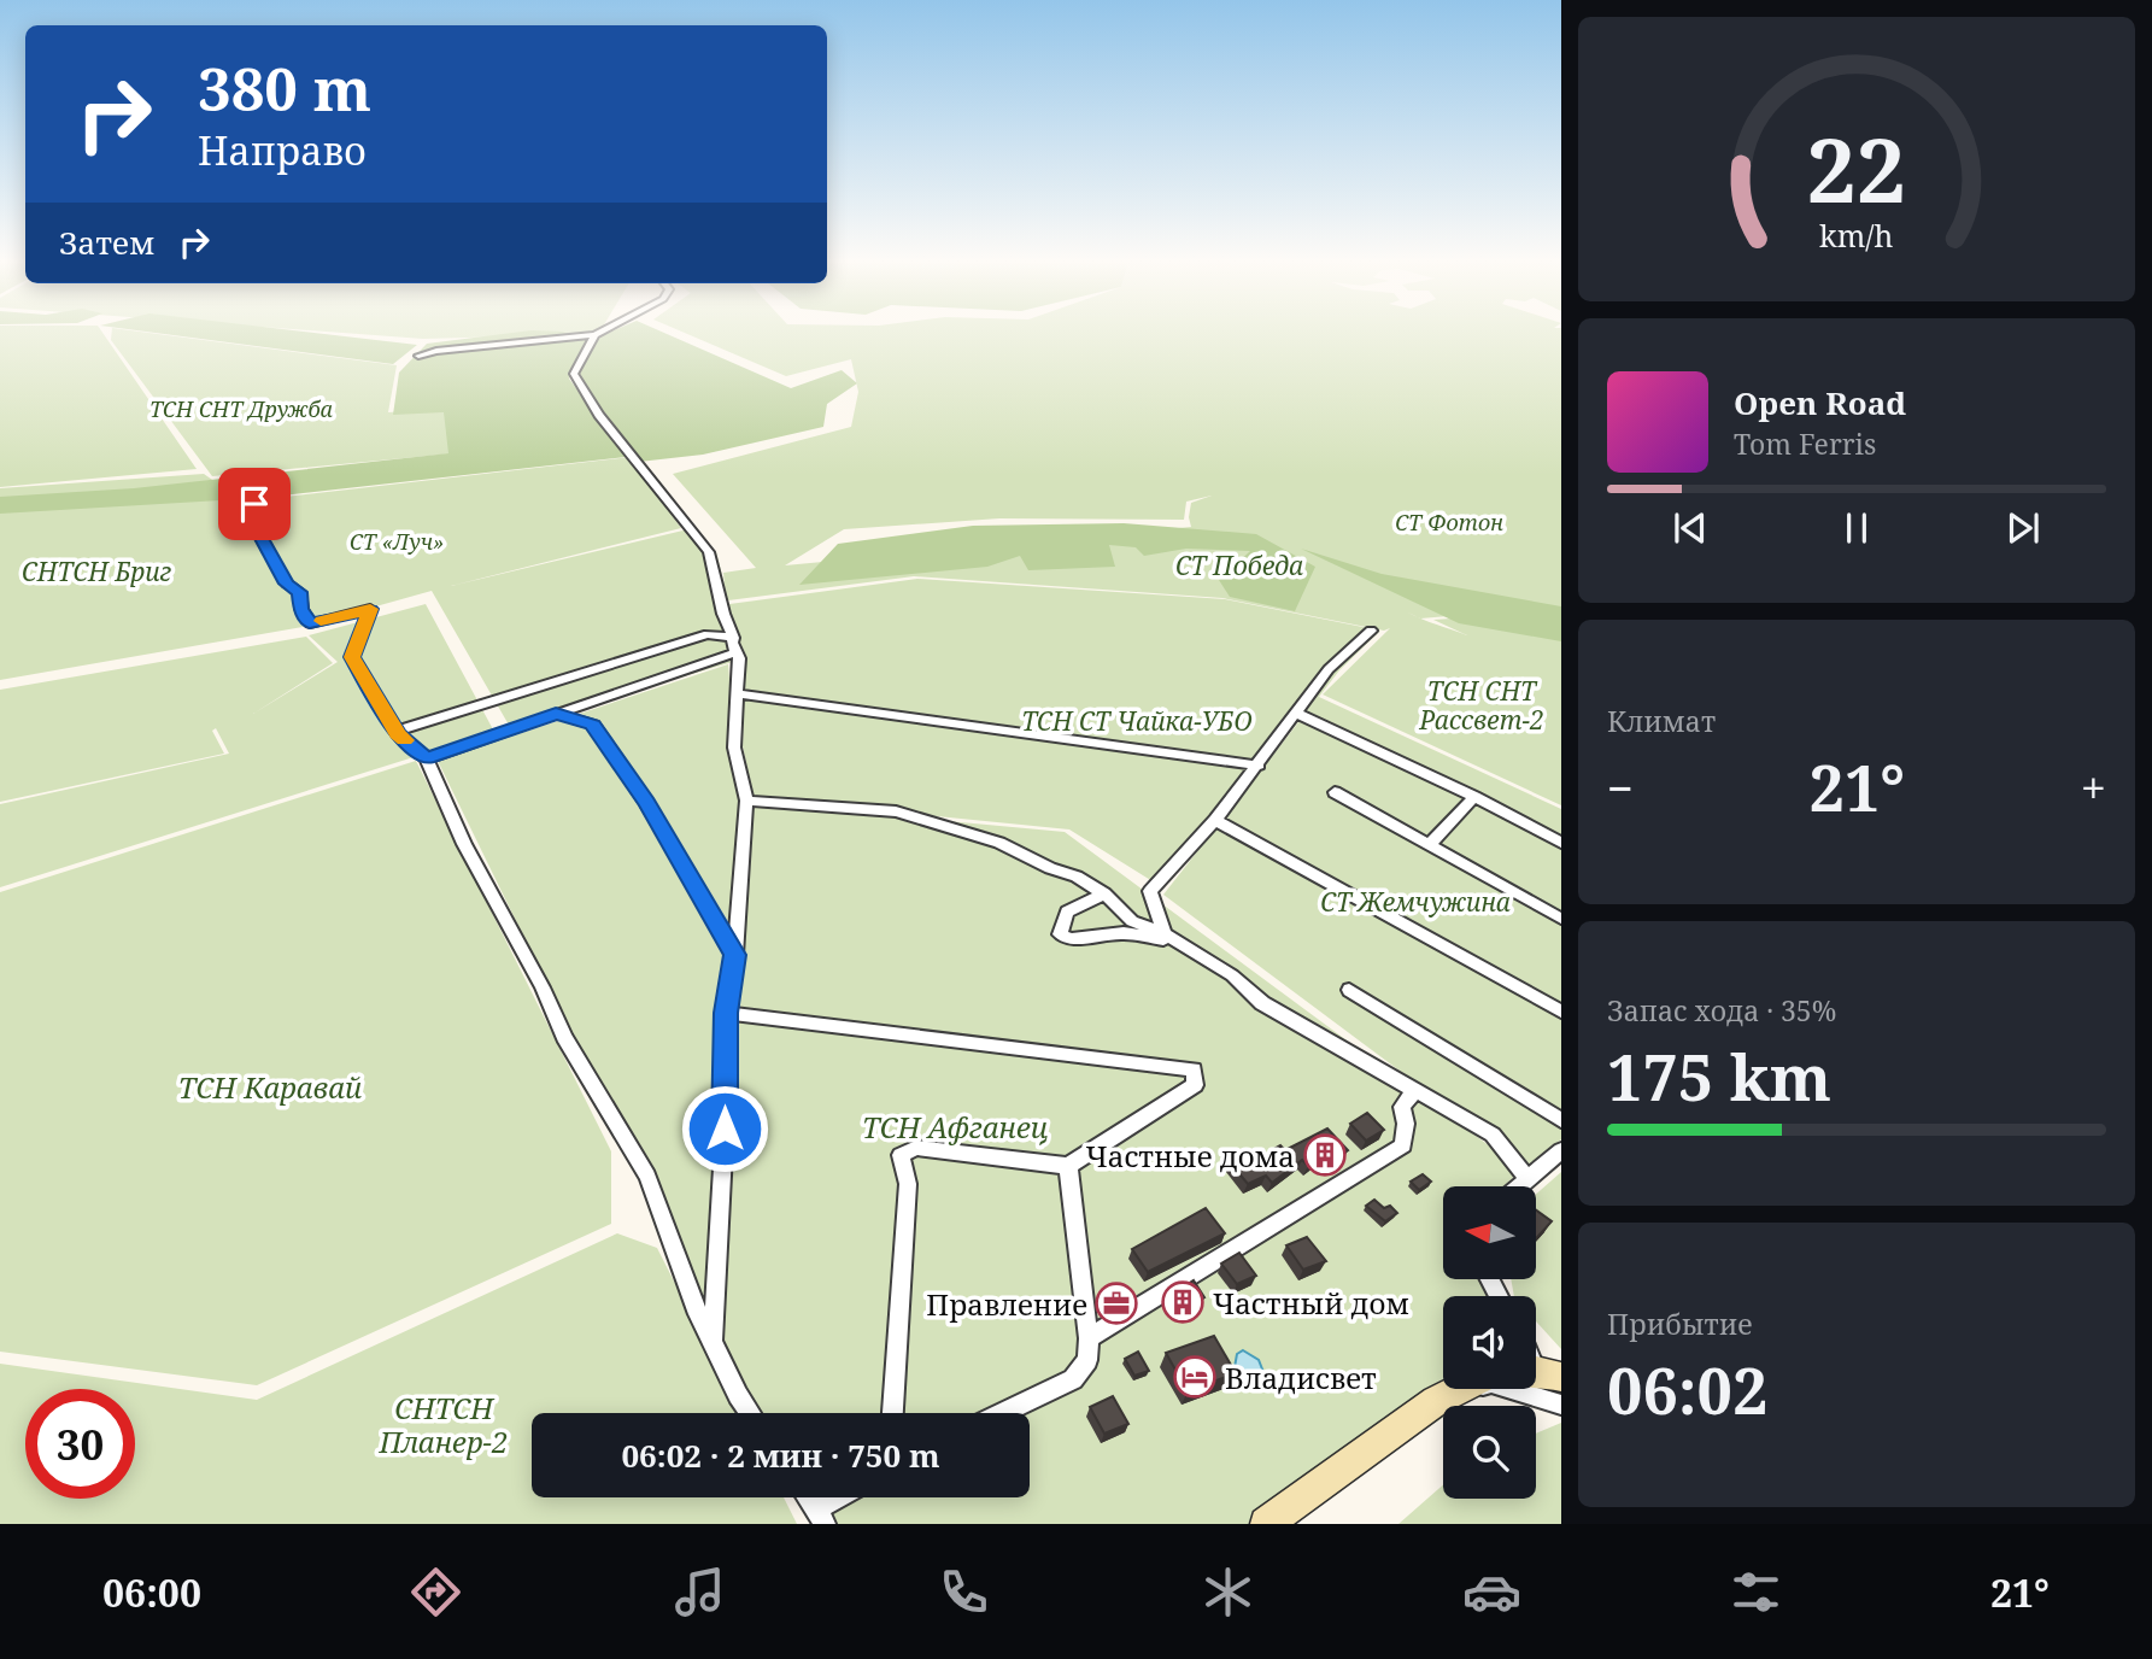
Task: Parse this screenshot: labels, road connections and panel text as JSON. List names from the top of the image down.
{
  "parks": [
    "ТСН СНТ Дружба",
    "СТ Фотон",
    "СТ «Луч»",
    "СТ Победа",
    "СНТСН Бриг",
    "ТСН СНТ Рассвет-2",
    "ТСН СТ Чайка-УБО",
    "СТ Жемчужина",
    "ТСН Каравай",
    "ТСН Афганец",
    "СНТСН Планер-2"
  ],
  "places": {
    "building": ["Частные дома", "Частный дом"],
    "office": ["Правление"],
    "hotel": ["Владисвет"]
  },
  "north": "left",
  "page": {
    "turn": ["380 m", "Направо"],
    "then": "Затем",
    "song": ["Open Road", "Tom Ferris"],
    "tile": [
      "Климат",
      ["Запас хода · 35%", "175 km"],
      ["Прибытие", "06:02"]
    ],
    "heat": ["−", "21°", "+"],
    "limit": "30",
    "trip": "06:02 · 2 мин · 750 m",
    "tabs": ["06:00", "21°"],
    "gauge": ["22", "km/h"]
  }
}
